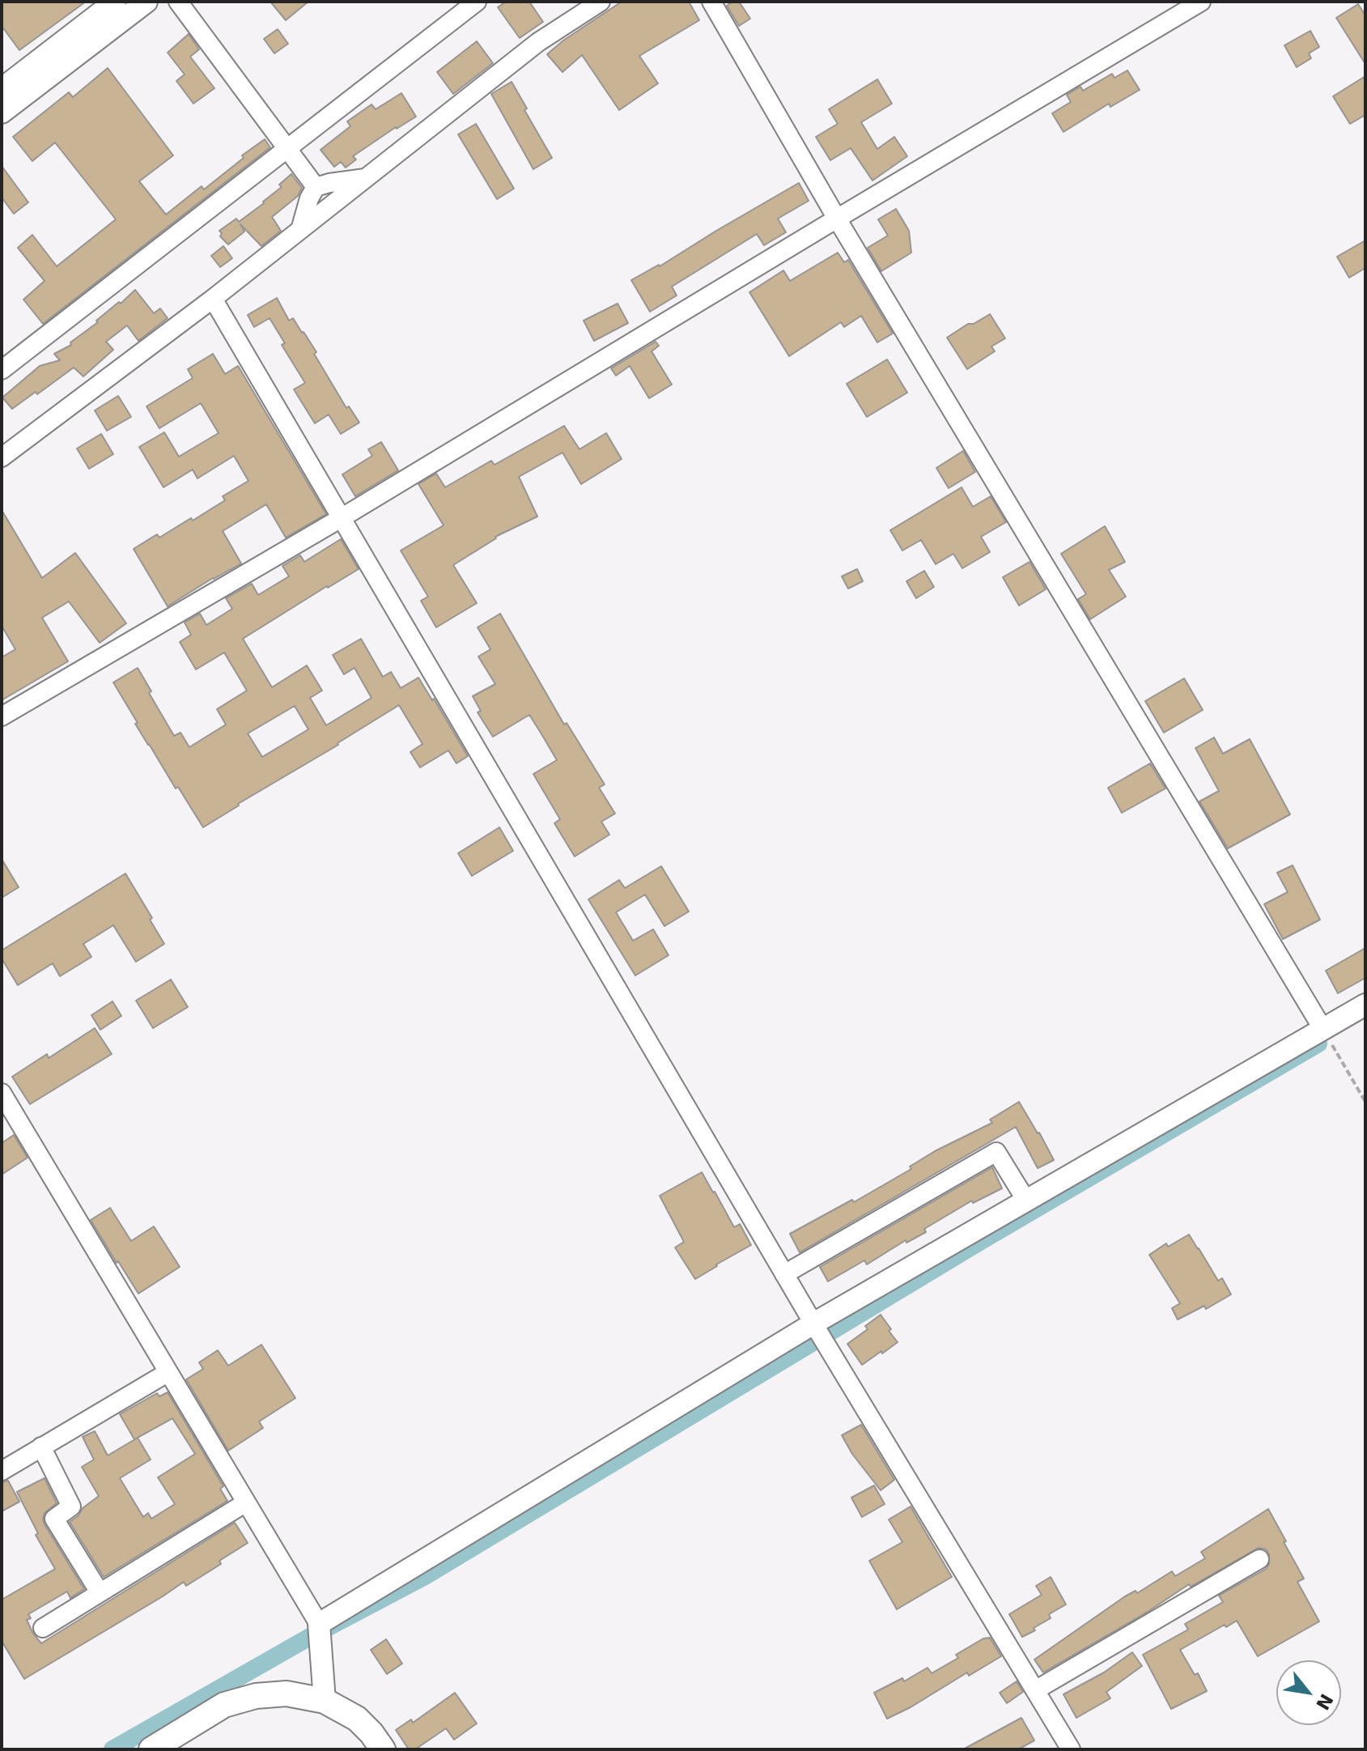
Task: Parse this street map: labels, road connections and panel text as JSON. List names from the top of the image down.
{
  "north": "bottom right"
}
